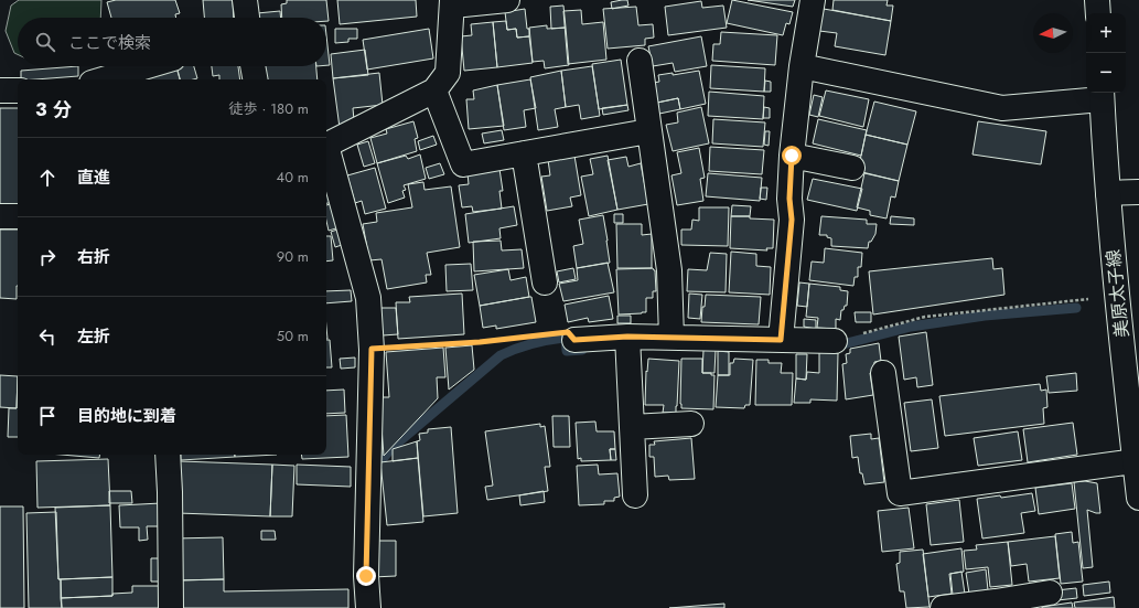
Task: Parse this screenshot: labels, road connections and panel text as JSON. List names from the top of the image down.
{
  "streets": {
    "street": ["美原太子線"]
  },
  "north": "left",
  "page": {
    "map_buttons": ["+", "−"],
    "search": "ここで検索",
    "heading": ["3 分", "徒歩 · 180 m"],
    "list": [
      ["直進", "40 m"],
      ["右折", "90 m"],
      ["左折", "50 m"],
      "目的地に到着"
    ]
  }
}
